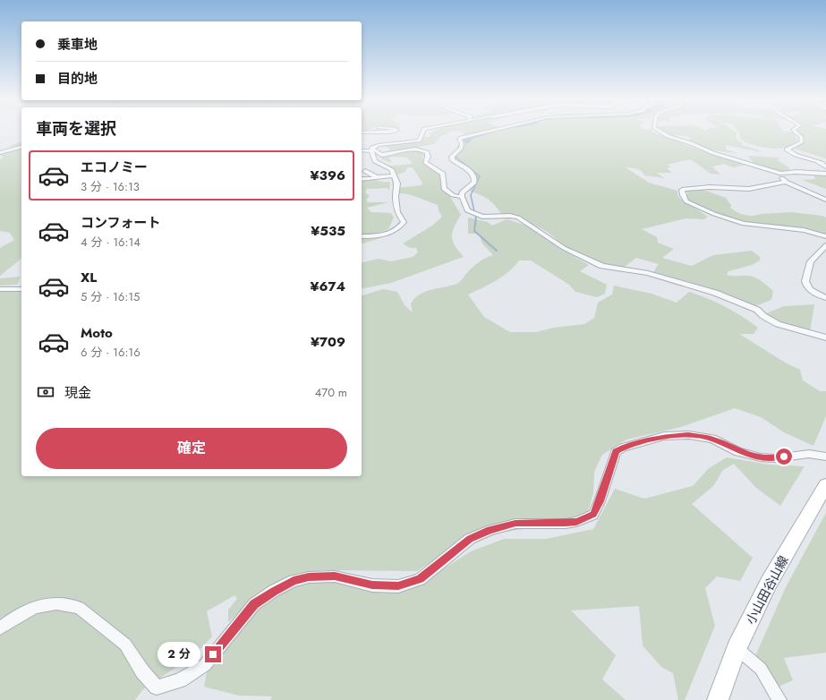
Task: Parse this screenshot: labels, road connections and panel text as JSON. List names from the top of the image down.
{
  "streets": {
    "street": ["小山田谷山線"]
  },
  "page": {
    "banner": ["乗車地", "目的地"],
    "heading": "車両を選択",
    "list": [
      {
        "name": "エコノミー",
        "note": "3 分 · 16:13",
        "value": "¥396"
      },
      {
        "name": "コンフォート",
        "note": "4 分 · 16:14",
        "value": "¥535"
      },
      {
        "name": "XL",
        "note": "5 分 · 16:15",
        "value": "¥674"
      },
      {
        "name": "Moto",
        "note": "6 分 · 16:16",
        "value": "¥709"
      }
    ],
    "pay": ["現金", "470 m"],
    "buttons": "確定",
    "bubble": "2 分"
  }
}
